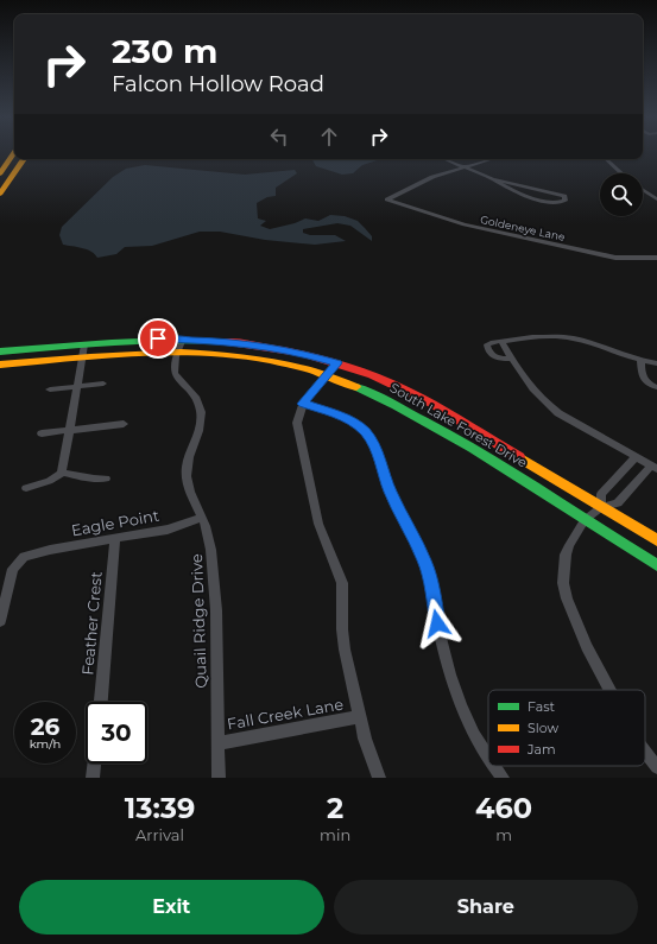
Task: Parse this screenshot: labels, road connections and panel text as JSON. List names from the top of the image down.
{
  "streets": {
    "main road": ["South Lake Forest Drive"],
    "street": [
      "Goldeneye Lane",
      "Eagle Point",
      "Quail Ridge Drive",
      "Feather Crest",
      "Fall Creek Lane"
    ]
  },
  "crossings": [
    ["South Lake Forest Drive", "Quail Ridge Drive"],
    ["Eagle Point", "Quail Ridge Drive"],
    ["Eagle Point", "Feather Crest"],
    ["Quail Ridge Drive", "Fall Creek Lane"]
  ],
  "legend": ["Fast", "Slow", "Jam"],
  "page": {
    "turn": ["230 m", "Falcon Hollow Road"],
    "speed": "26 km/h",
    "limit": "30",
    "eta": [
      "13:39",
      "Arrival",
      "2",
      "min",
      "460",
      "m"
    ],
    "buttons": ["Exit", "Share"]
  }
}
